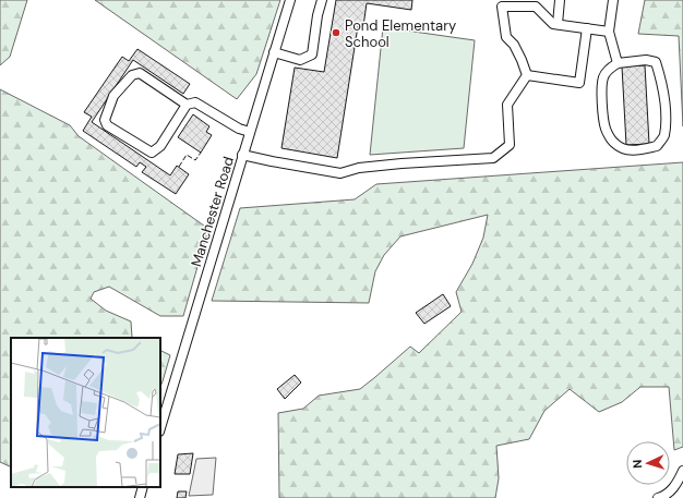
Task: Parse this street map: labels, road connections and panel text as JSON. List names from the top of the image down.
{
  "streets": {
    "street": ["Manchester Road"]
  },
  "places": ["Pond Elementary School"],
  "north": "left"
}
